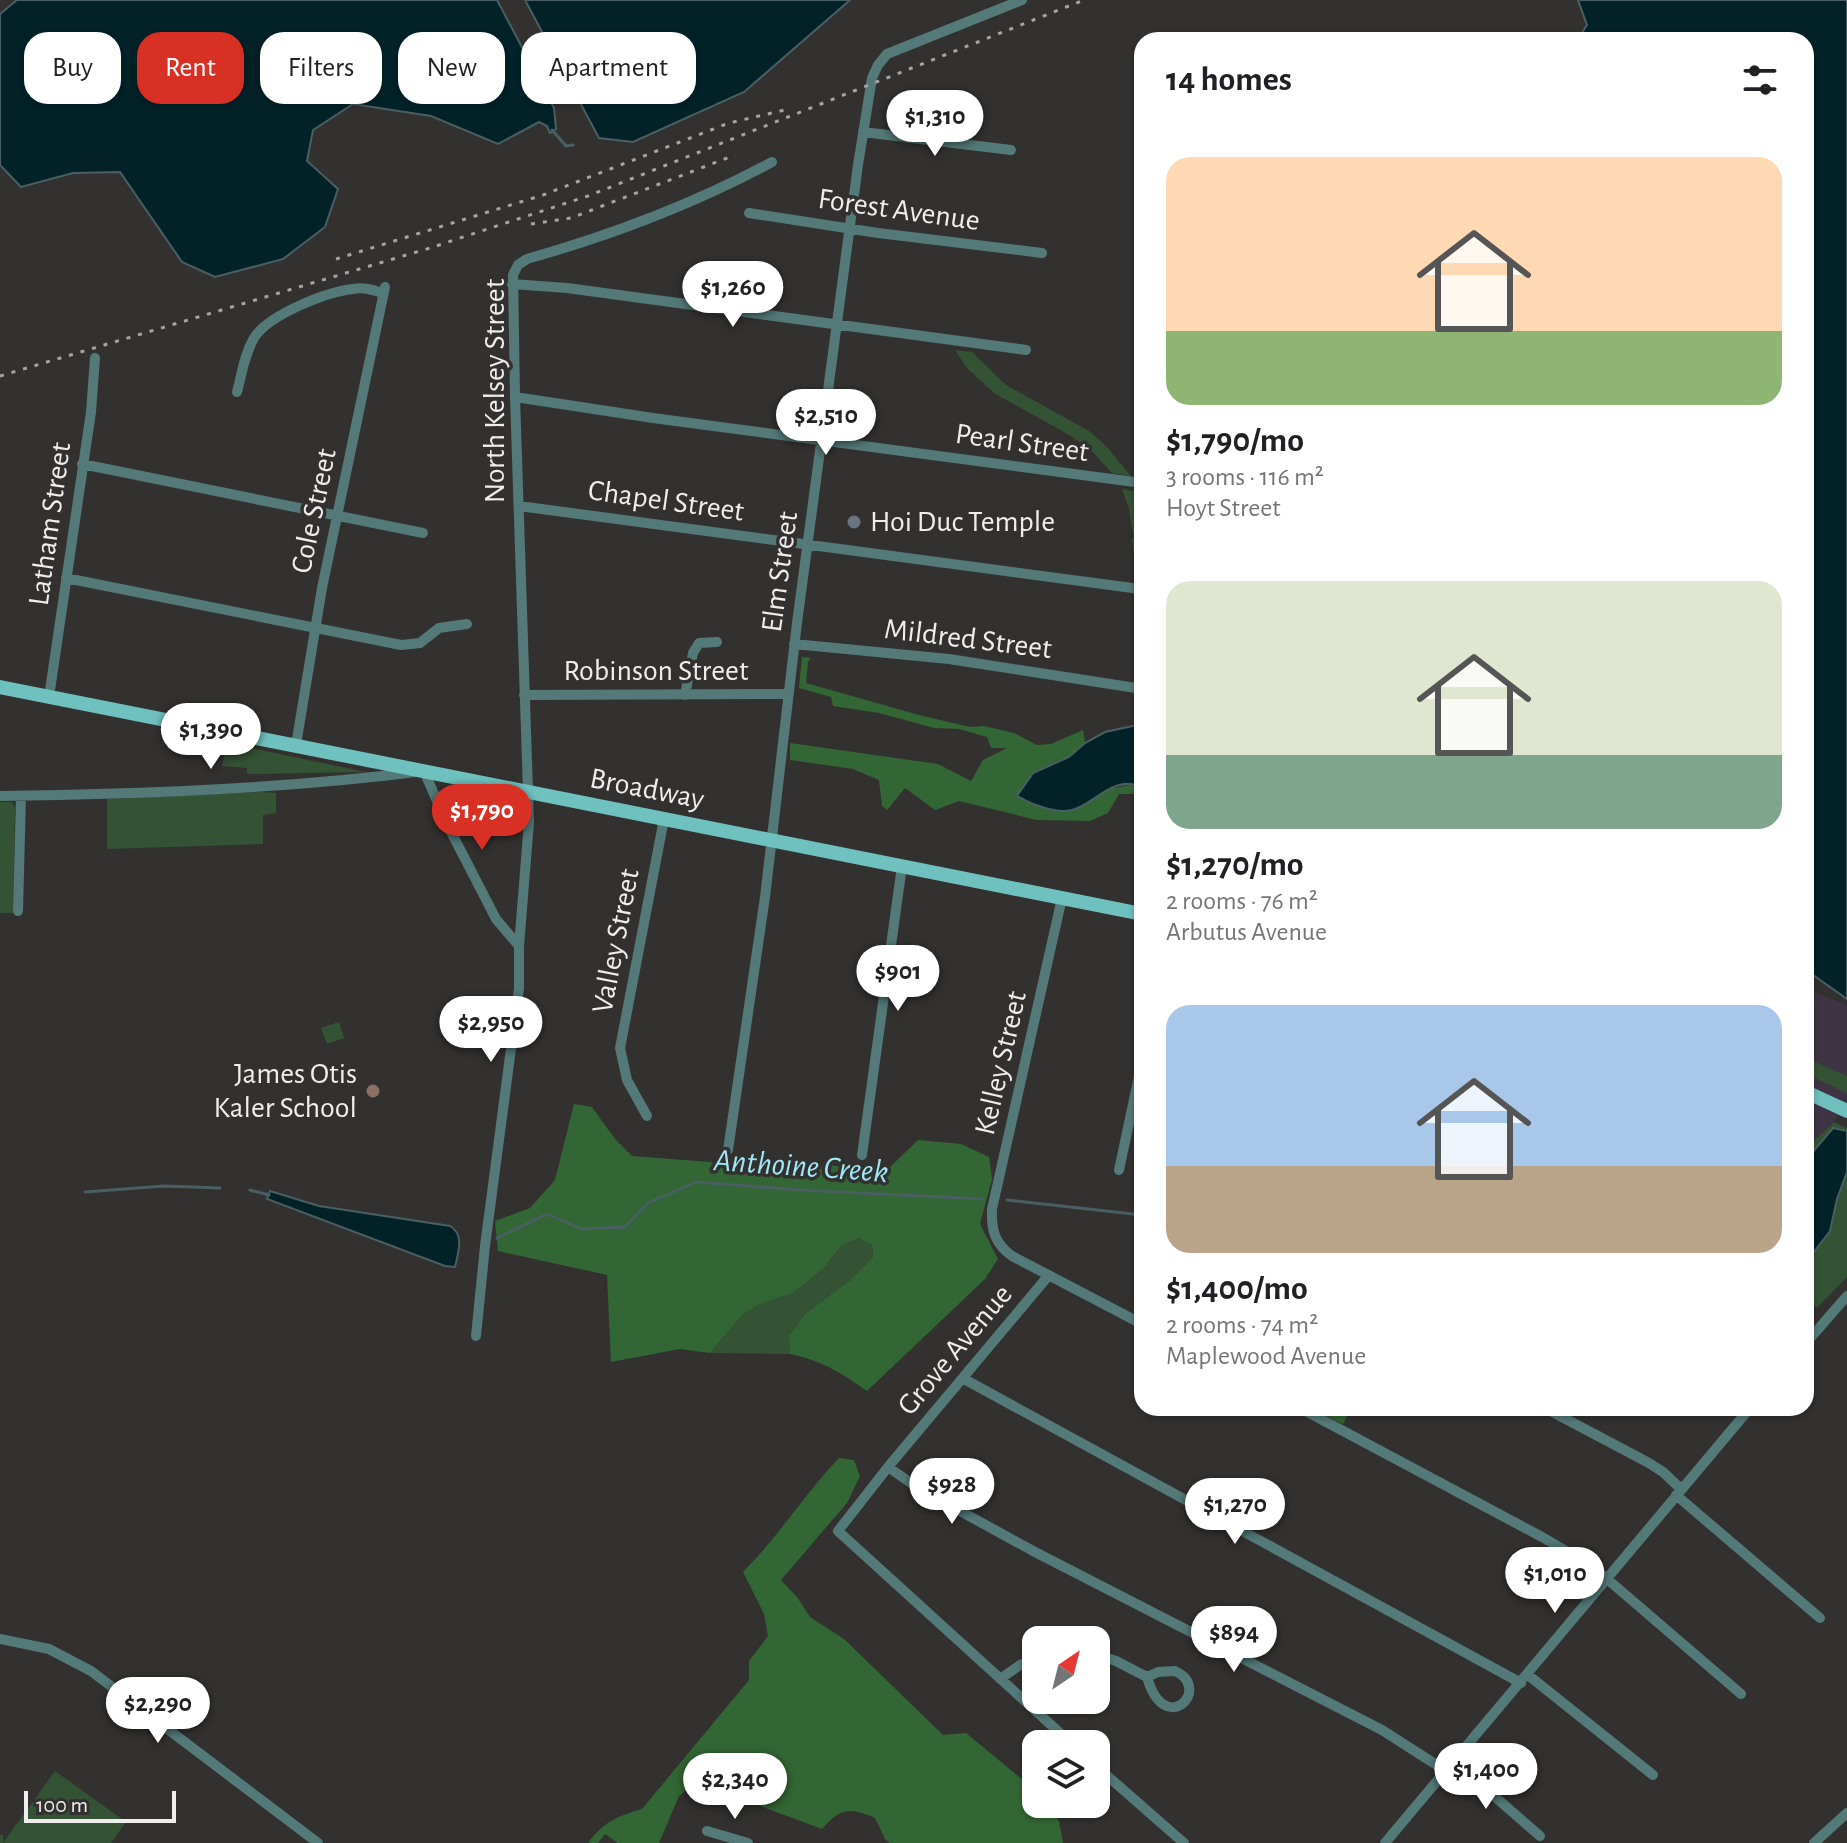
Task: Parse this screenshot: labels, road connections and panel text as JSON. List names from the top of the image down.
{
  "streets": {
    "main road": ["Broadway"],
    "street": [
      "Forest Avenue",
      "North Kelsey Street",
      "Pearl Street",
      "Chapel Street",
      "Cole Street",
      "Latham Street",
      "Elm Street",
      "Mildred Street",
      "Robinson Street",
      "Valley Street",
      "Kelley Street",
      "Grove Avenue"
    ]
  },
  "crossings": [
    ["Forest Avenue", "Elm Street"],
    ["North Kelsey Street", "Pearl Street"],
    ["North Kelsey Street", "Chapel Street"],
    ["North Kelsey Street", "Robinson Street"],
    ["North Kelsey Street", "Broadway"],
    ["Pearl Street", "Elm Street"],
    ["Chapel Street", "Elm Street"],
    ["Cole Street", "Broadway"],
    ["Latham Street", "Broadway"],
    ["Elm Street", "Mildred Street"],
    ["Elm Street", "Robinson Street"],
    ["Elm Street", "Broadway"],
    ["Broadway", "Valley Street"],
    ["Broadway", "Kelley Street"],
    ["Kelley Street", "Grove Avenue"]
  ],
  "water": ["Anthoine Creek"],
  "places": ["Hoi Duc Temple", "James Otis Kaler School"],
  "scale_bar": "100 m",
  "north": "top right",
  "page": {
    "chip": [
      "Buy",
      "Rent",
      "Filters",
      "New",
      "Apartment"
    ],
    "heading": "14 homes",
    "price": [
      "$1,310",
      "$1,260",
      "$2,510",
      "$1,390",
      "$1,790",
      "$901",
      "$2,950",
      "$928",
      "$1,270",
      "$1,010",
      "$894",
      "$2,290",
      "$1,400",
      "$2,340"
    ],
    "list": [
      {
        "name": "$1,790/mo",
        "note": "3 rooms · 116 m² · Hoyt Street"
      },
      {
        "name": "$1,270/mo",
        "note": "2 rooms · 76 m² · Arbutus Avenue"
      },
      {
        "name": "$1,400/mo",
        "note": "2 rooms · 74 m² · Maplewood Avenue"
      }
    ],
    "scale": "100 m"
  }
}
